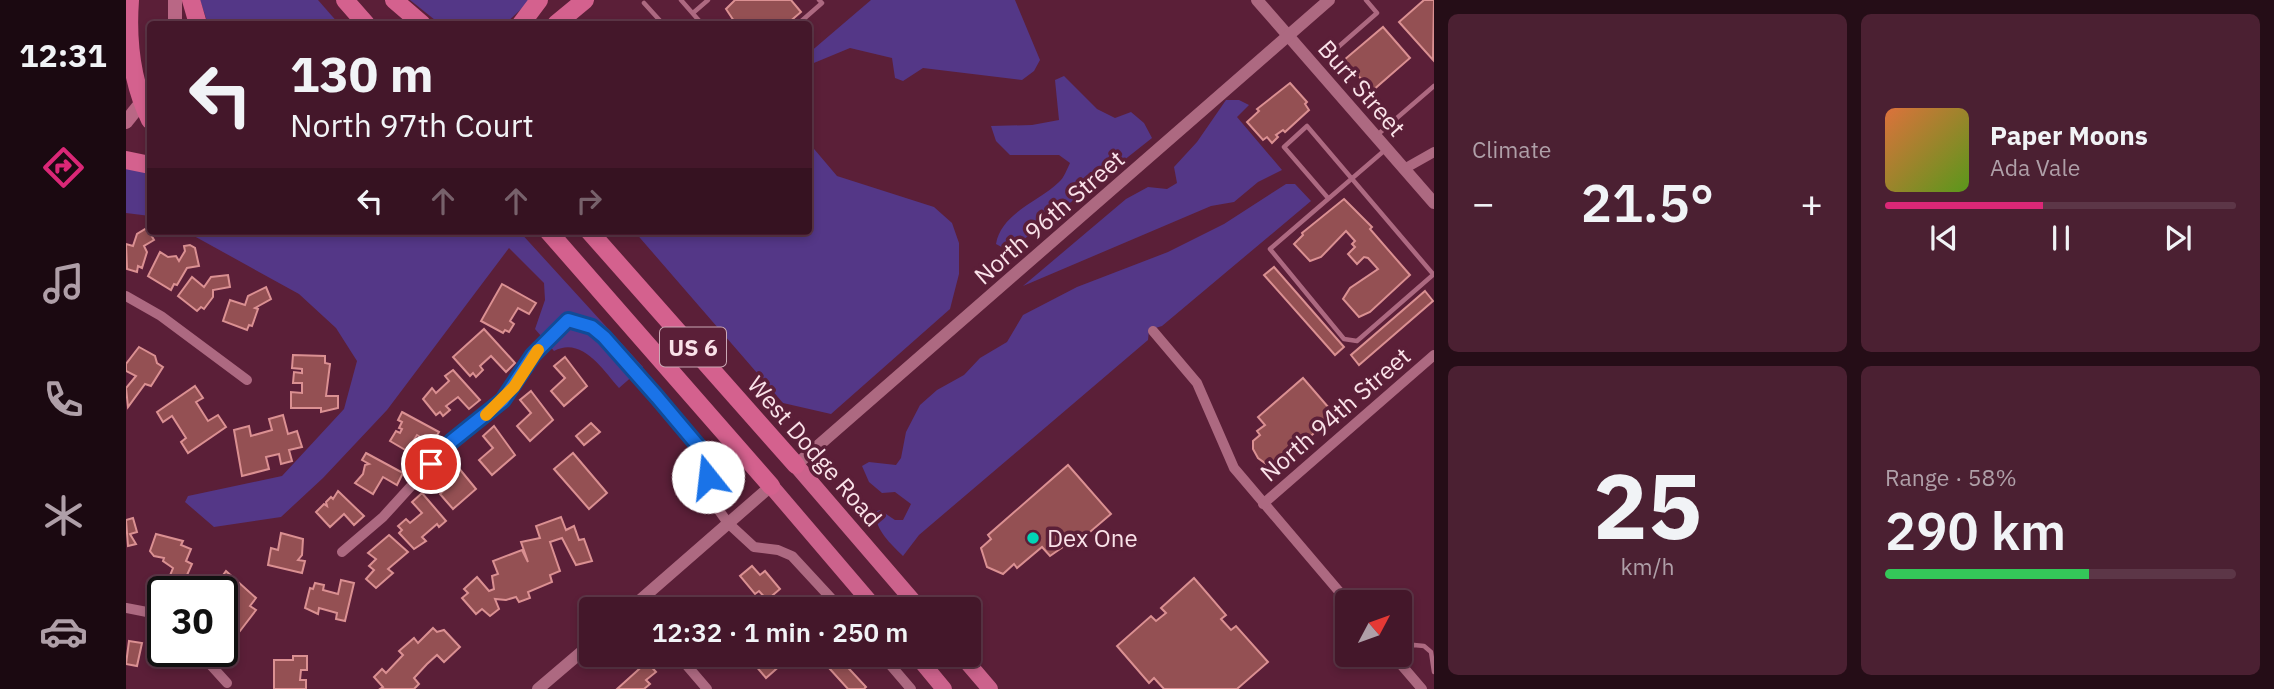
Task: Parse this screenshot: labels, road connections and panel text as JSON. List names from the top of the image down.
{
  "streets": {
    "highway": ["US 6", "West Dodge Road"],
    "street": ["Burt Street", "North 96th Street", "North 94th Street"]
  },
  "crossings": [
    ["Burt Street", "North 96th Street"],
    ["North 96th Street", "West Dodge Road"]
  ],
  "places": ["Dex One"],
  "north": "top right",
  "page": {
    "tabs": "12:31",
    "tile": [
      "Climate",
      ["25", "km/h"],
      ["Range · 58%", "290 km"]
    ],
    "turn": ["130 m", "North 97th Court"],
    "song": ["Paper Moons", "Ada Vale"],
    "heat": ["−", "21.5°", "+"],
    "limit": "30",
    "trip": "12:32 · 1 min · 250 m"
  }
}
